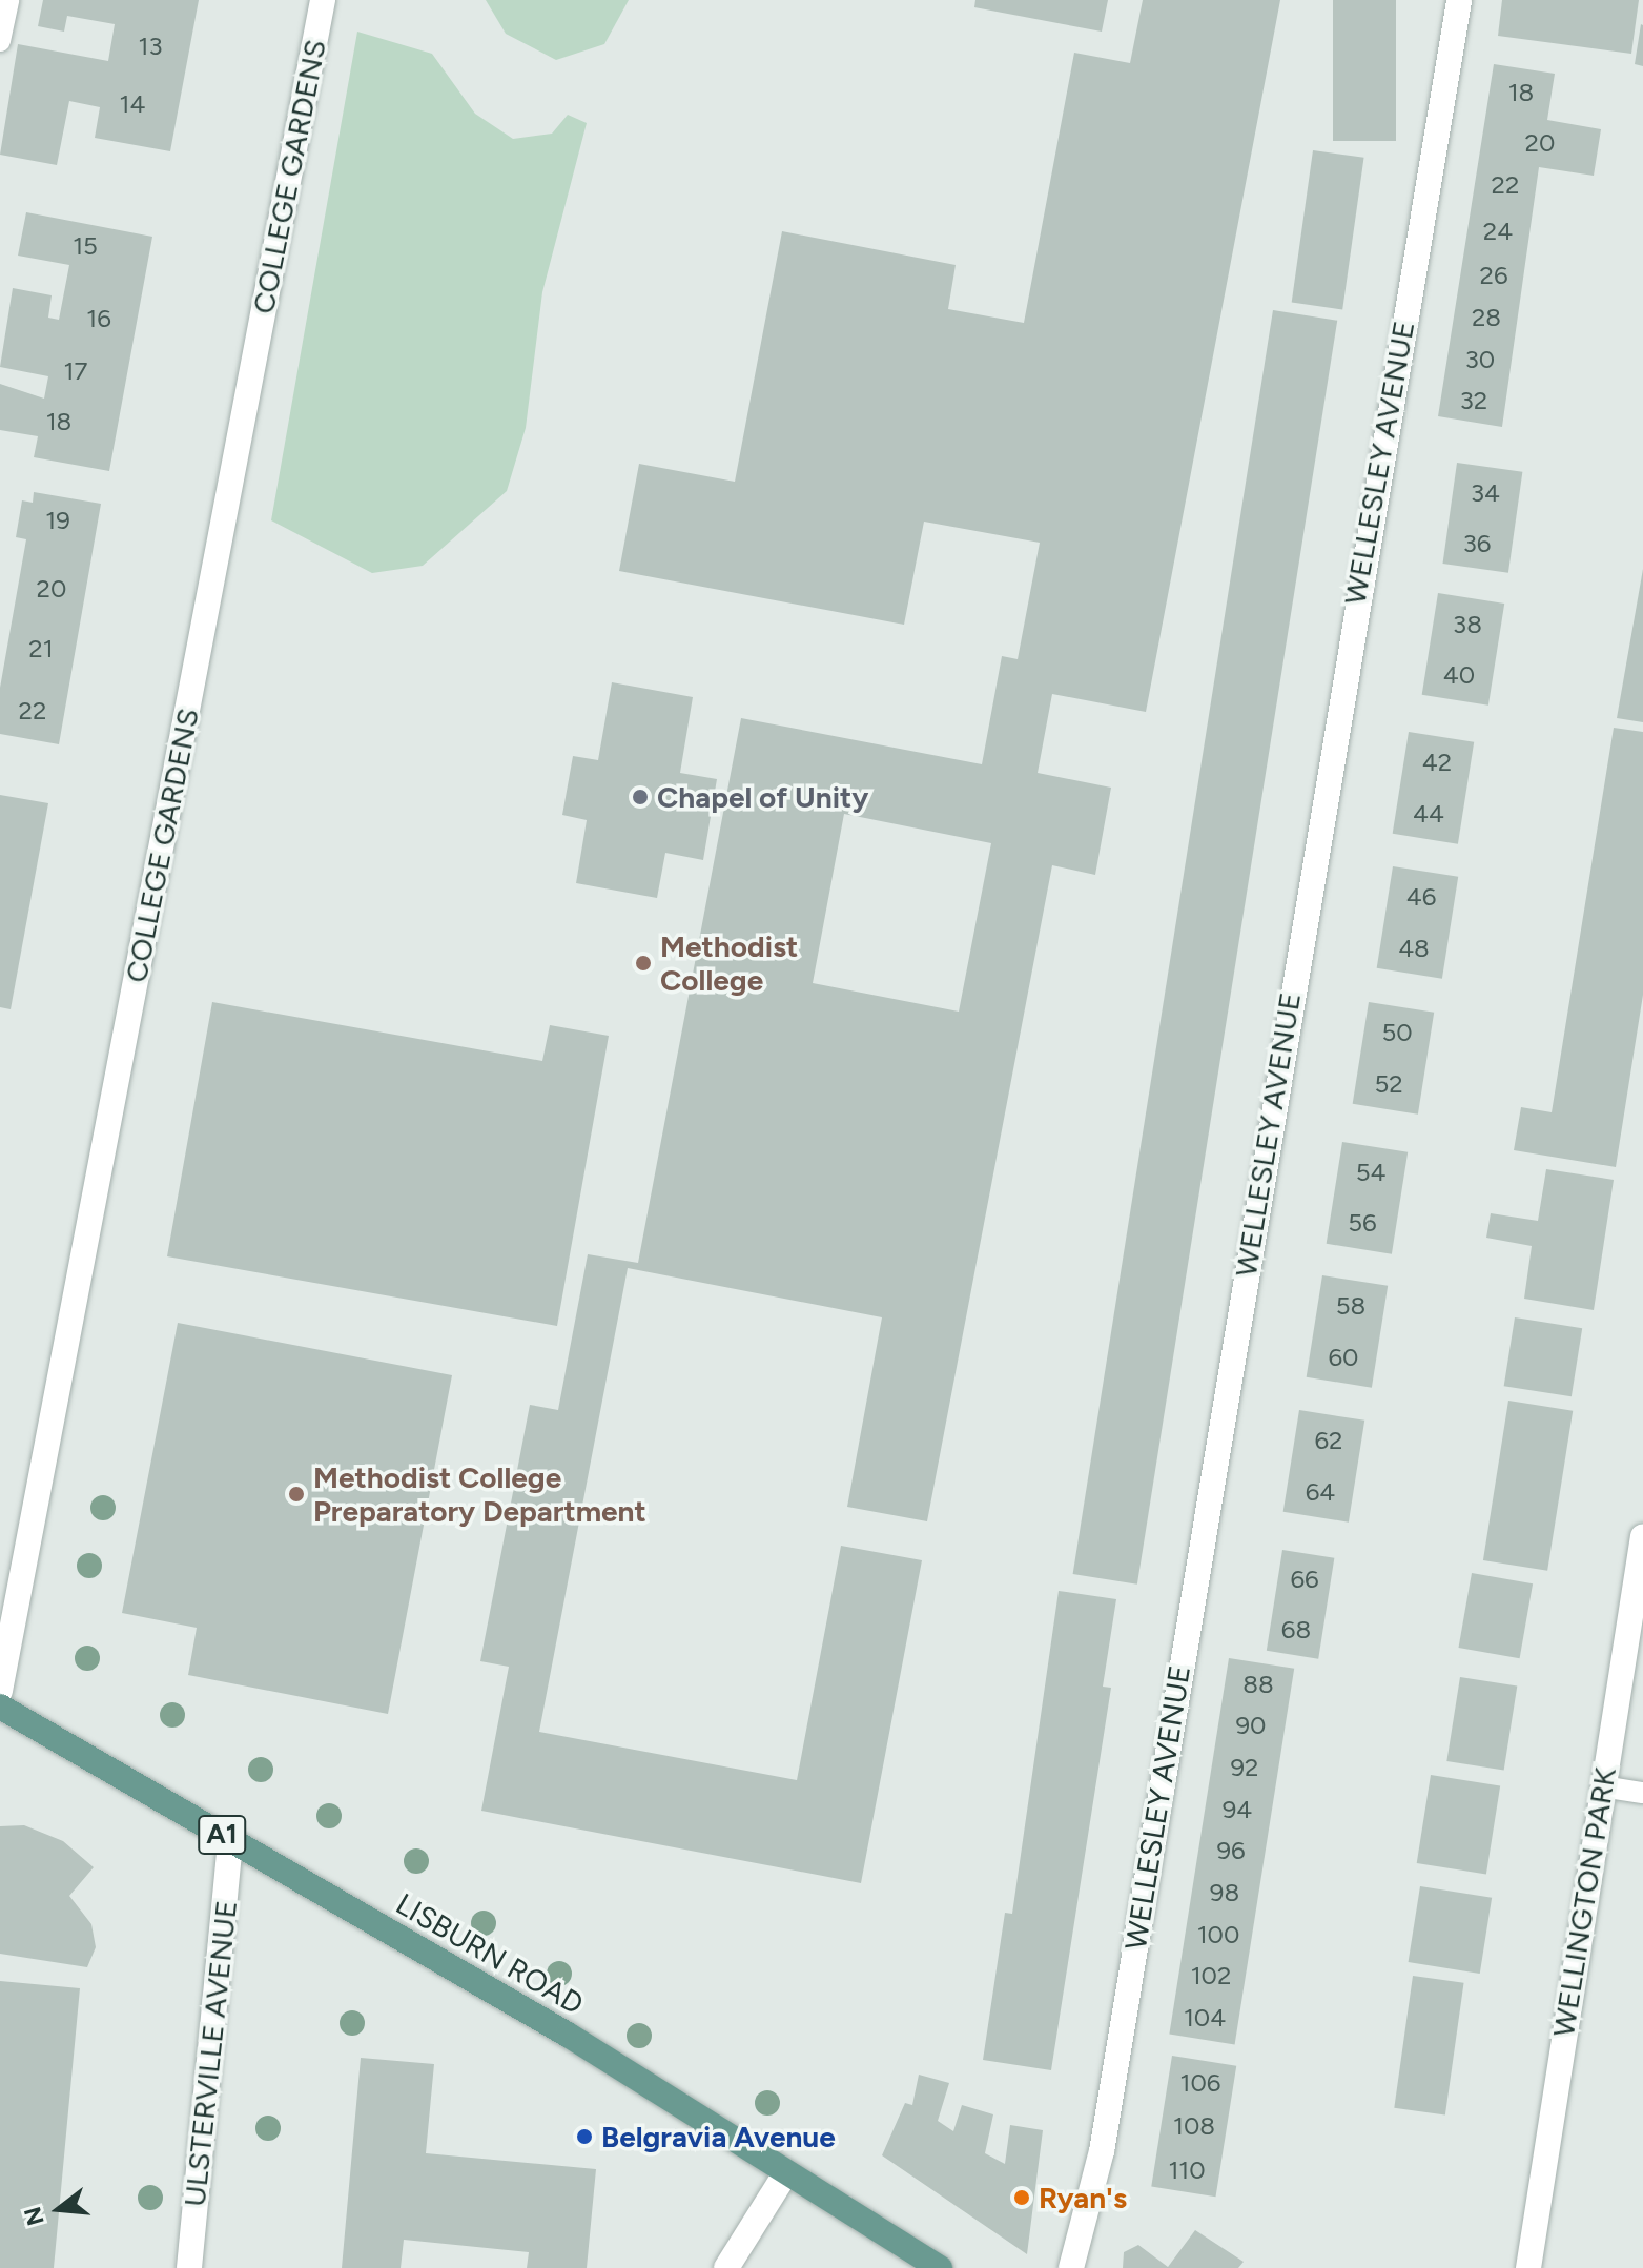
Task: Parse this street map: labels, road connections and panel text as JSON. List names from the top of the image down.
{
  "streets": {
    "main road": ["A1", "LISBURN ROAD"],
    "street": [
      "COLLEGE GARDENS",
      "WELLESLEY AVENUE",
      "WELLINGTON PARK",
      "ULSTERVILLE AVENUE"
    ]
  },
  "crossings": [
    ["LISBURN ROAD", "ULSTERVILLE AVENUE"]
  ],
  "places": [
    "Chapel of Unity",
    "Methodist College",
    "Methodist College Preparatory Department",
    "Belgravia Avenue",
    "Ryan's"
  ],
  "house_numbers": [
    "13",
    "18",
    "14",
    "20",
    "22",
    "24",
    "15",
    "26",
    "28",
    "16",
    "30",
    "17",
    "32",
    "18",
    "34",
    "19",
    "36",
    "20",
    "38",
    "21",
    "40",
    "22",
    "42",
    "44",
    "46",
    "48",
    "50",
    "52",
    "54",
    "56",
    "58",
    "60",
    "62",
    "64",
    "66",
    "68",
    "88",
    "90",
    "92",
    "94",
    "96",
    "98",
    "100",
    "102",
    "104",
    "106",
    "108",
    "110"
  ],
  "north": "left"
}
